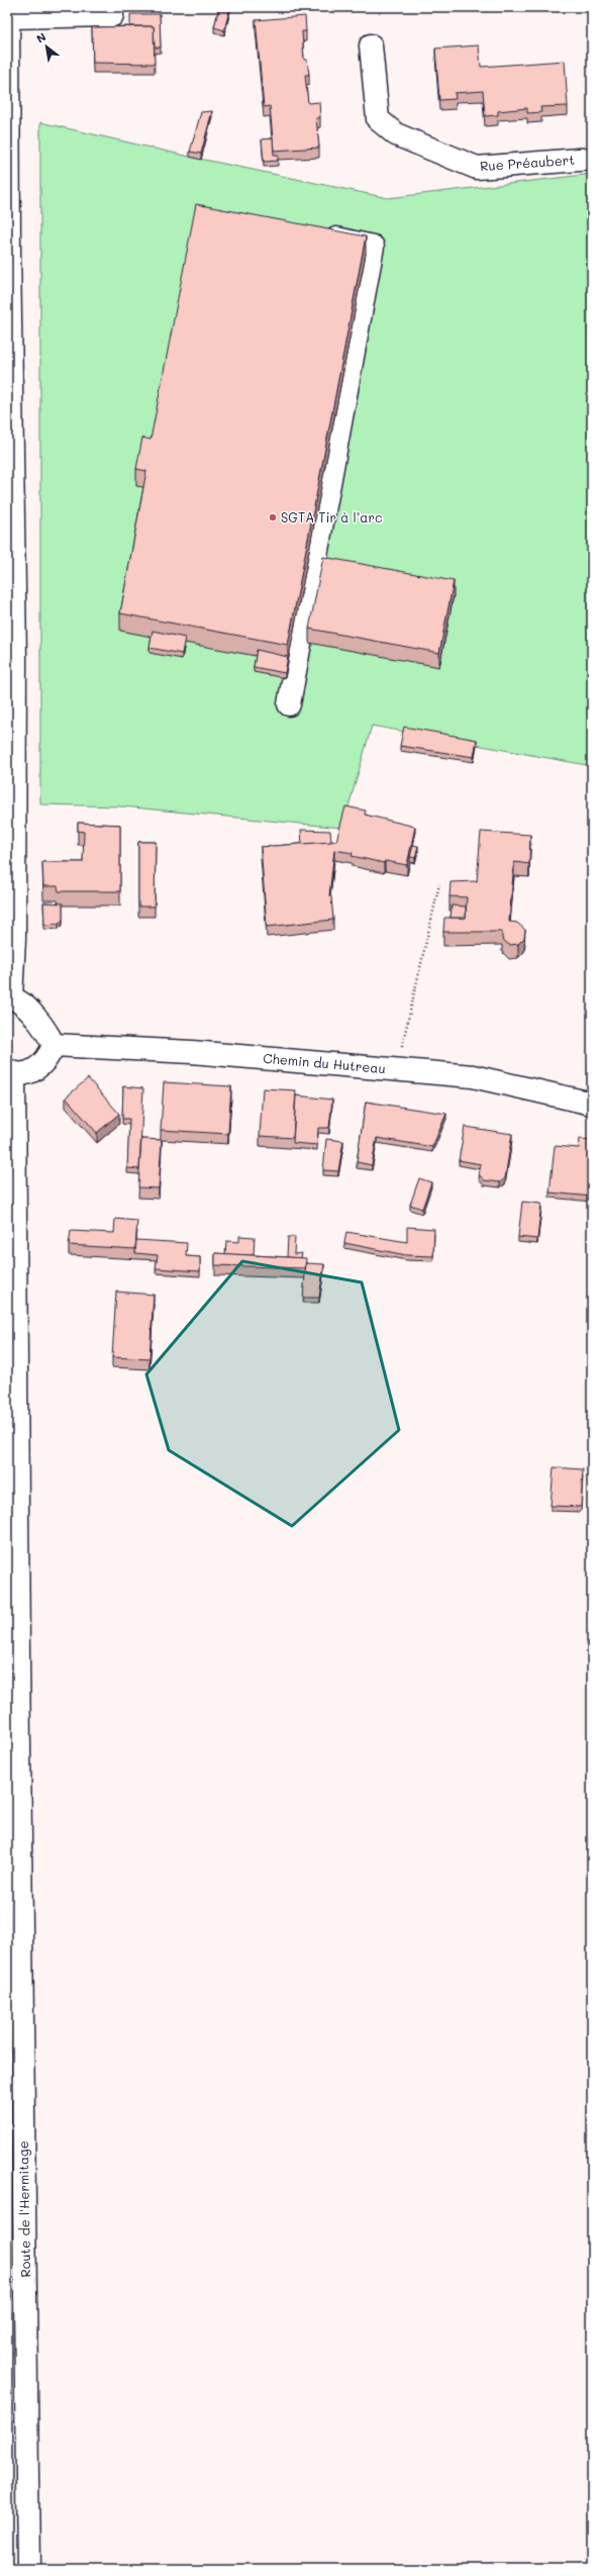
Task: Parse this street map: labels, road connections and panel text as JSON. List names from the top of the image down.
{
  "streets": {
    "street": ["Rue Préaubert", "Chemin du Hutreau", "Route de l'Hermitage"]
  },
  "places": ["SGTA Tir à l’arc"],
  "north": "top left"
}
